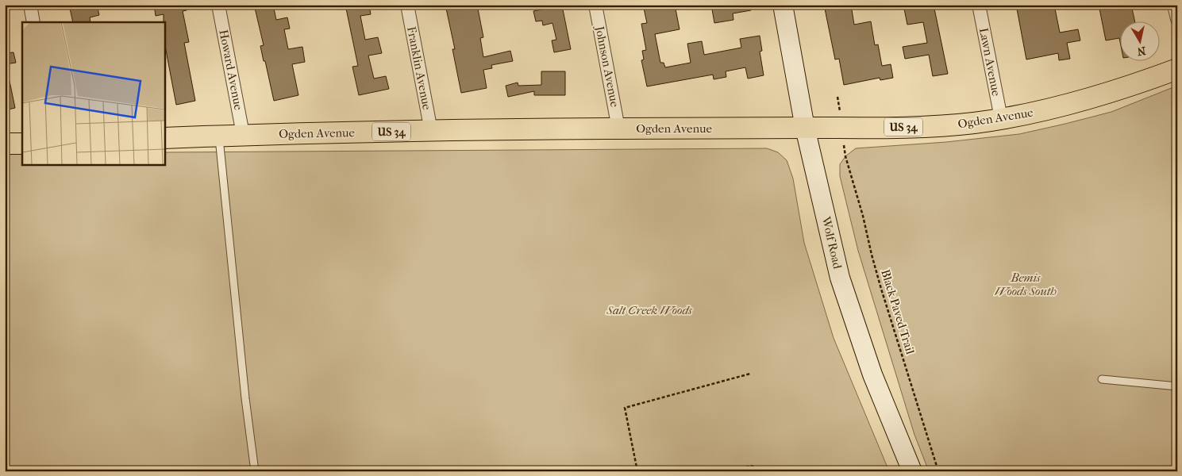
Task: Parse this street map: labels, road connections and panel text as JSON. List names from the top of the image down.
{
  "streets": {
    "main road": ["Ogden Avenue", "US 34", "Wolf Road"],
    "street": [
      "Lawn Avenue",
      "Johnson Avenue",
      "Franklin Avenue",
      "Howard Avenue"
    ],
    "path": ["Black Paved Trail"]
  },
  "crossings": [
    ["Lawn Avenue", "Ogden Avenue"],
    ["Johnson Avenue", "Ogden Avenue"],
    ["Franklin Avenue", "Ogden Avenue"],
    ["Howard Avenue", "Ogden Avenue"],
    ["Ogden Avenue", "Wolf Road"]
  ],
  "parks": ["Bemis Woods South", "Salt Creek Woods"],
  "north": "bottom"
}
